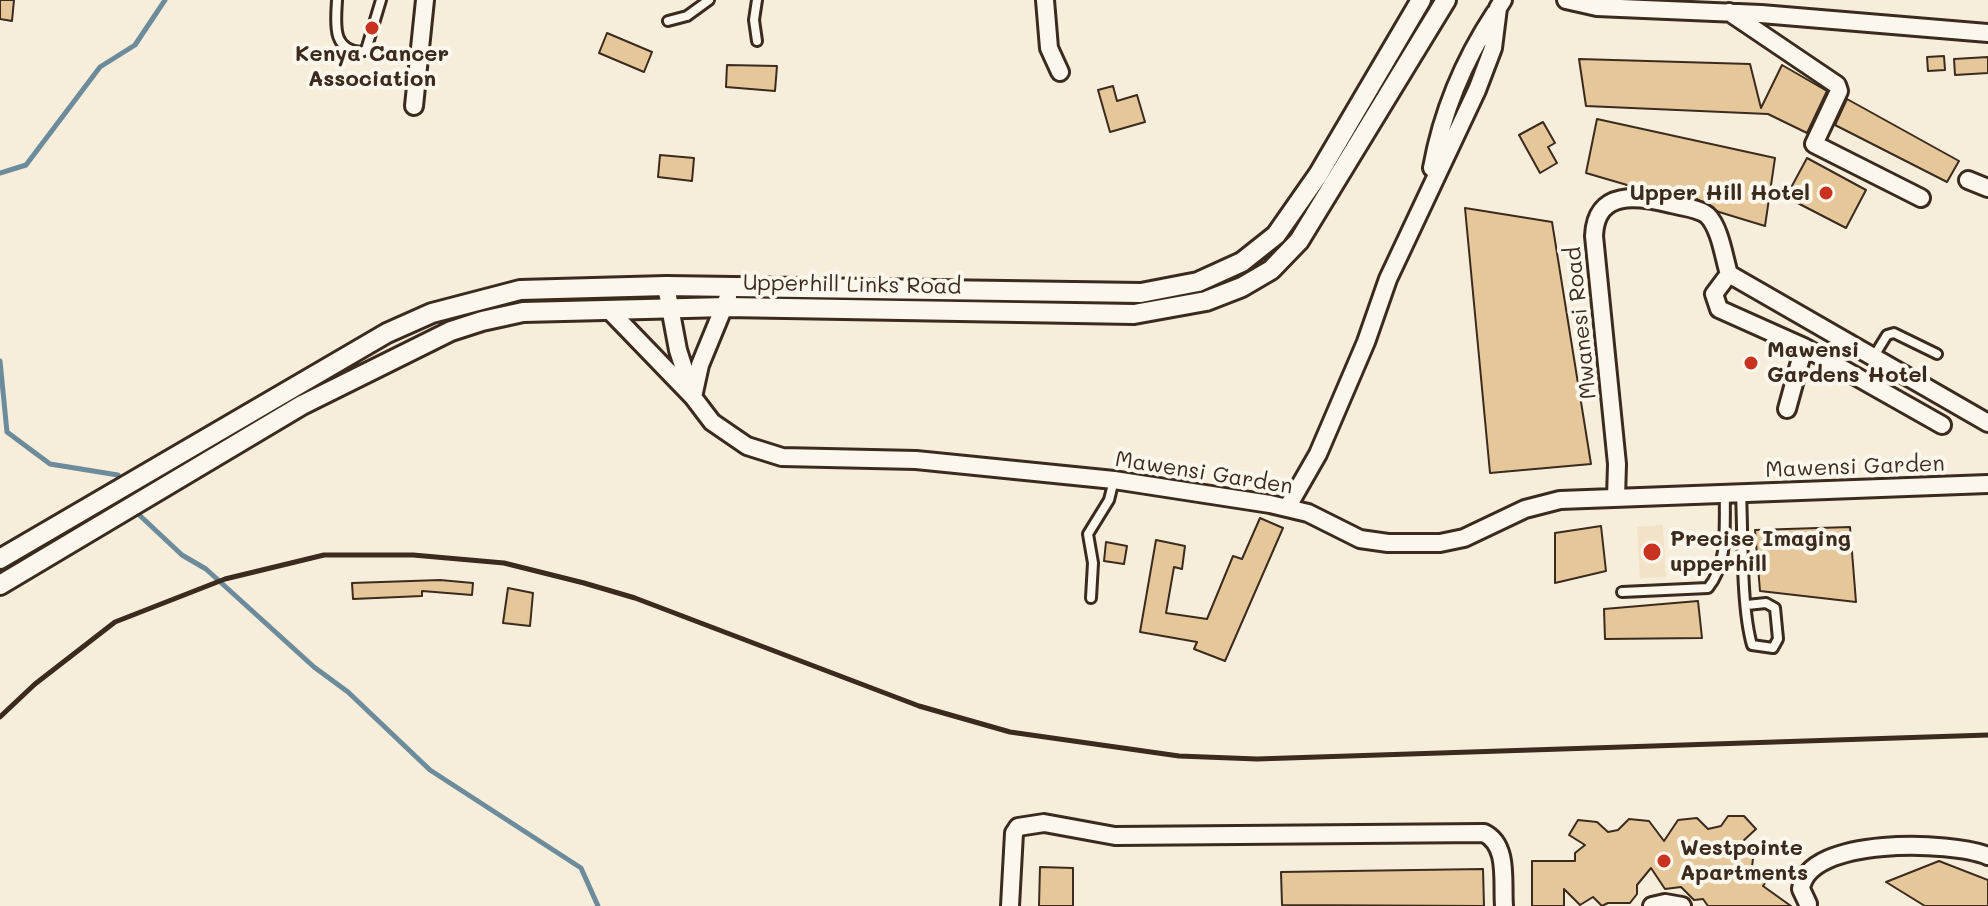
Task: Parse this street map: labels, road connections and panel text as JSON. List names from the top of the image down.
{
  "streets": {
    "street": ["Upperhill Links Road", "Mwanesi Road", "Mawensi Garden"]
  },
  "crossings": [
    ["Upperhill Links Road", "Mawensi Garden"],
    ["Mwanesi Road", "Mawensi Garden"]
  ],
  "places": [
    "Kenya Cancer Association",
    "Upper Hill Hotel",
    "Mawensi Gardens Hotel",
    "Precise Imaging upperhill",
    "Westpointe Apartments"
  ]
}
